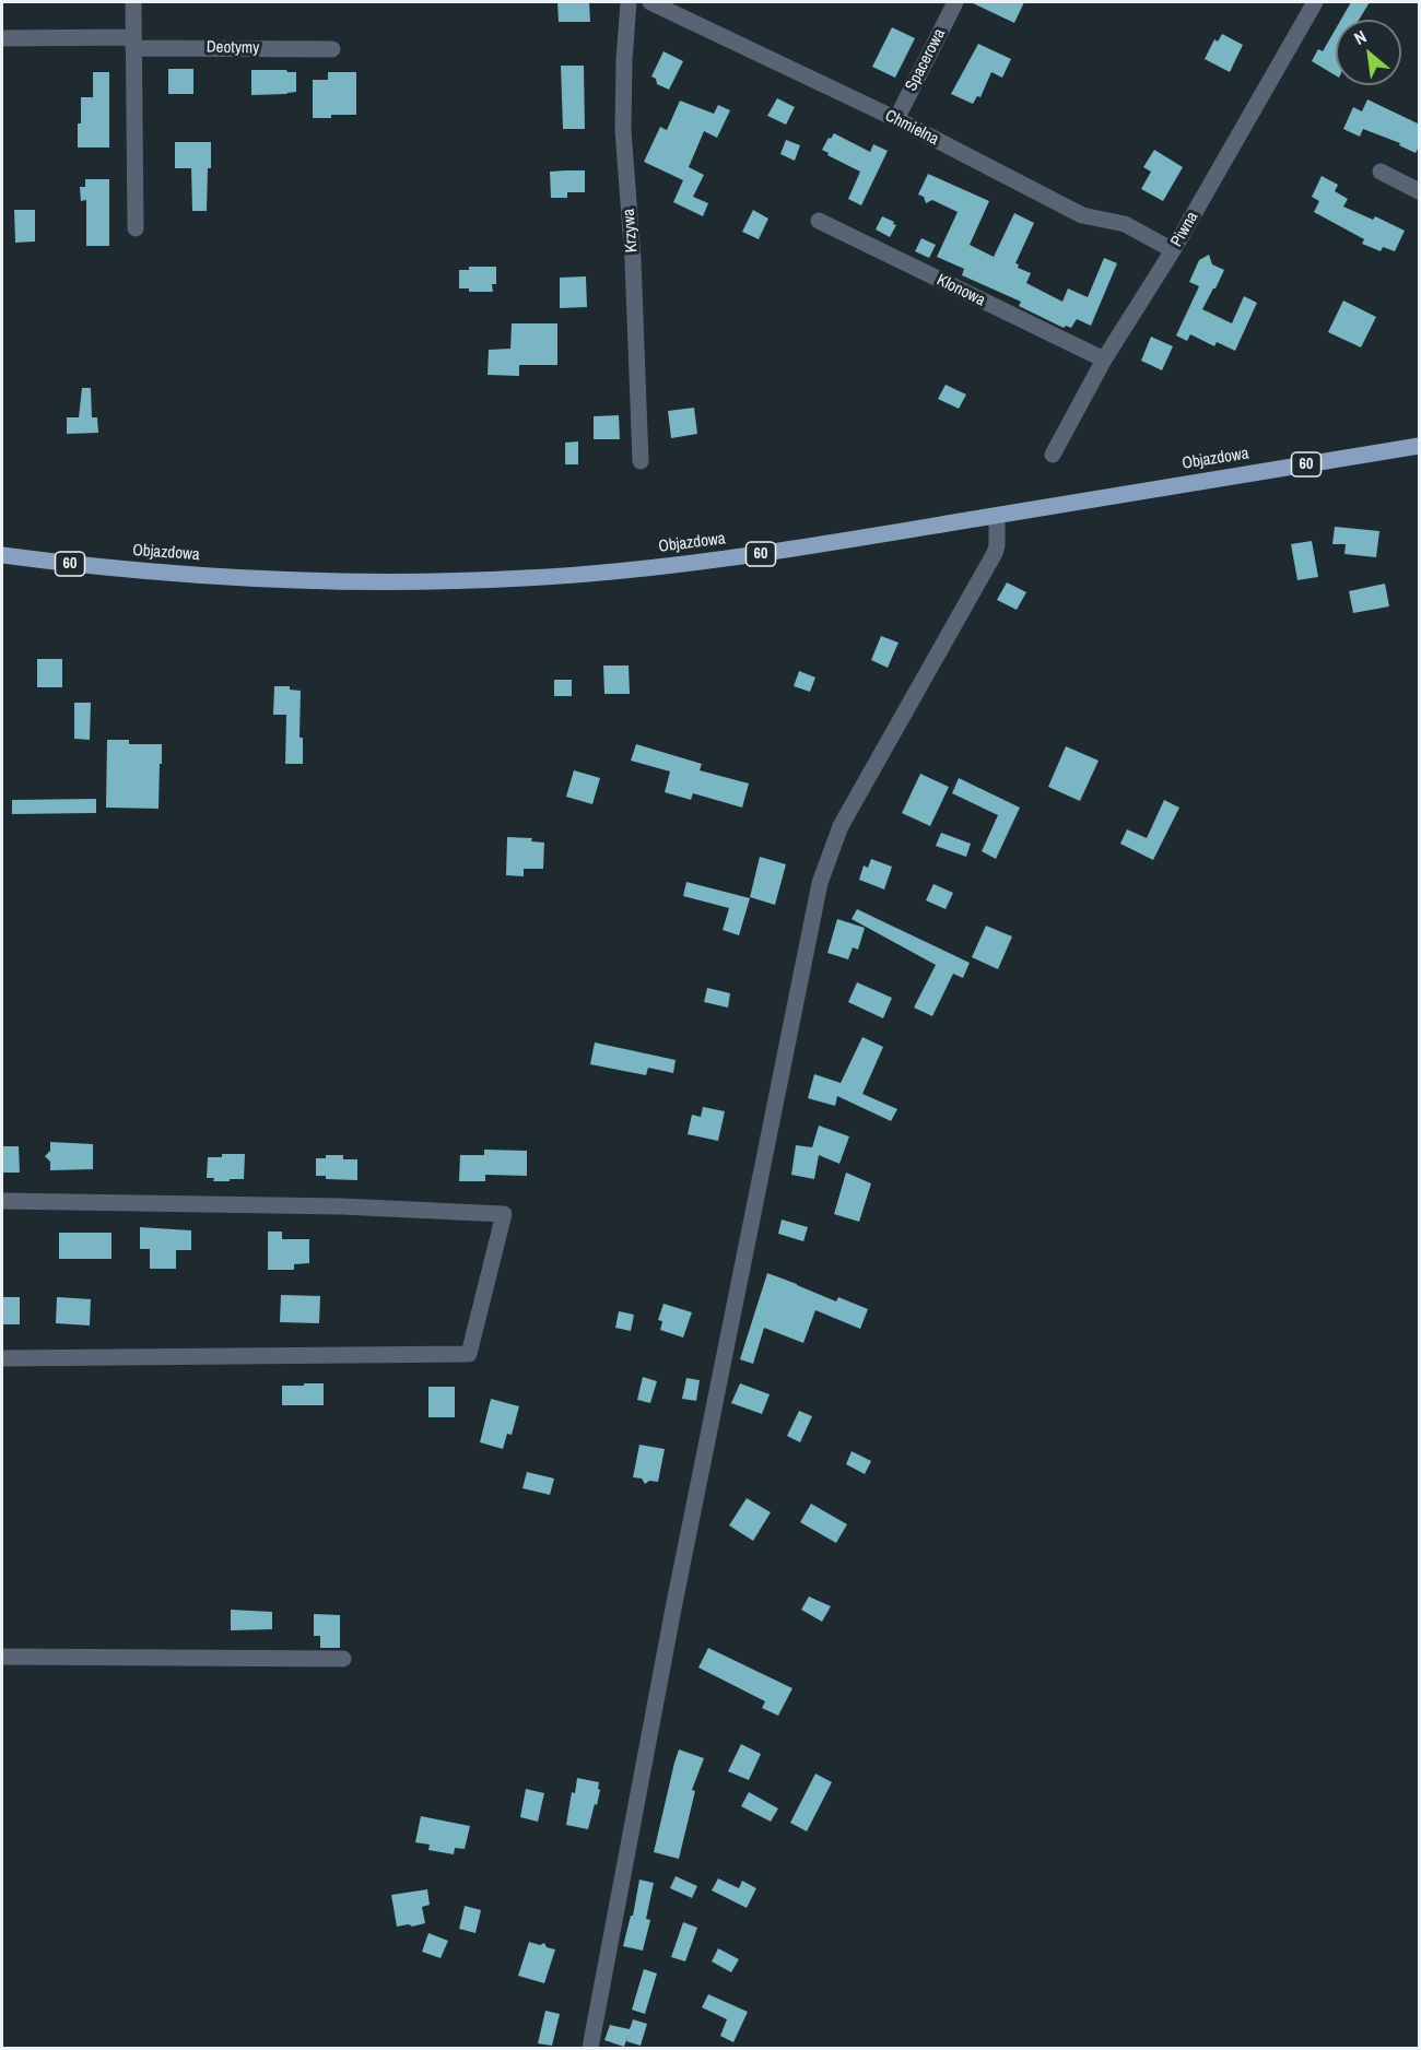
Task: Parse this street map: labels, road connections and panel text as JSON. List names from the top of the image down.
{
  "streets": {
    "main road": ["Objazdowa", "60"],
    "street": [
      "Deotymy",
      "Spacerowa",
      "Chmielna",
      "Piwna",
      "Krzywa",
      "Klonowa"
    ]
  },
  "crossings": [
    ["Spacerowa", "Chmielna"],
    ["Chmielna", "Piwna"],
    ["Piwna", "Klonowa"]
  ],
  "north": "top left"
}
